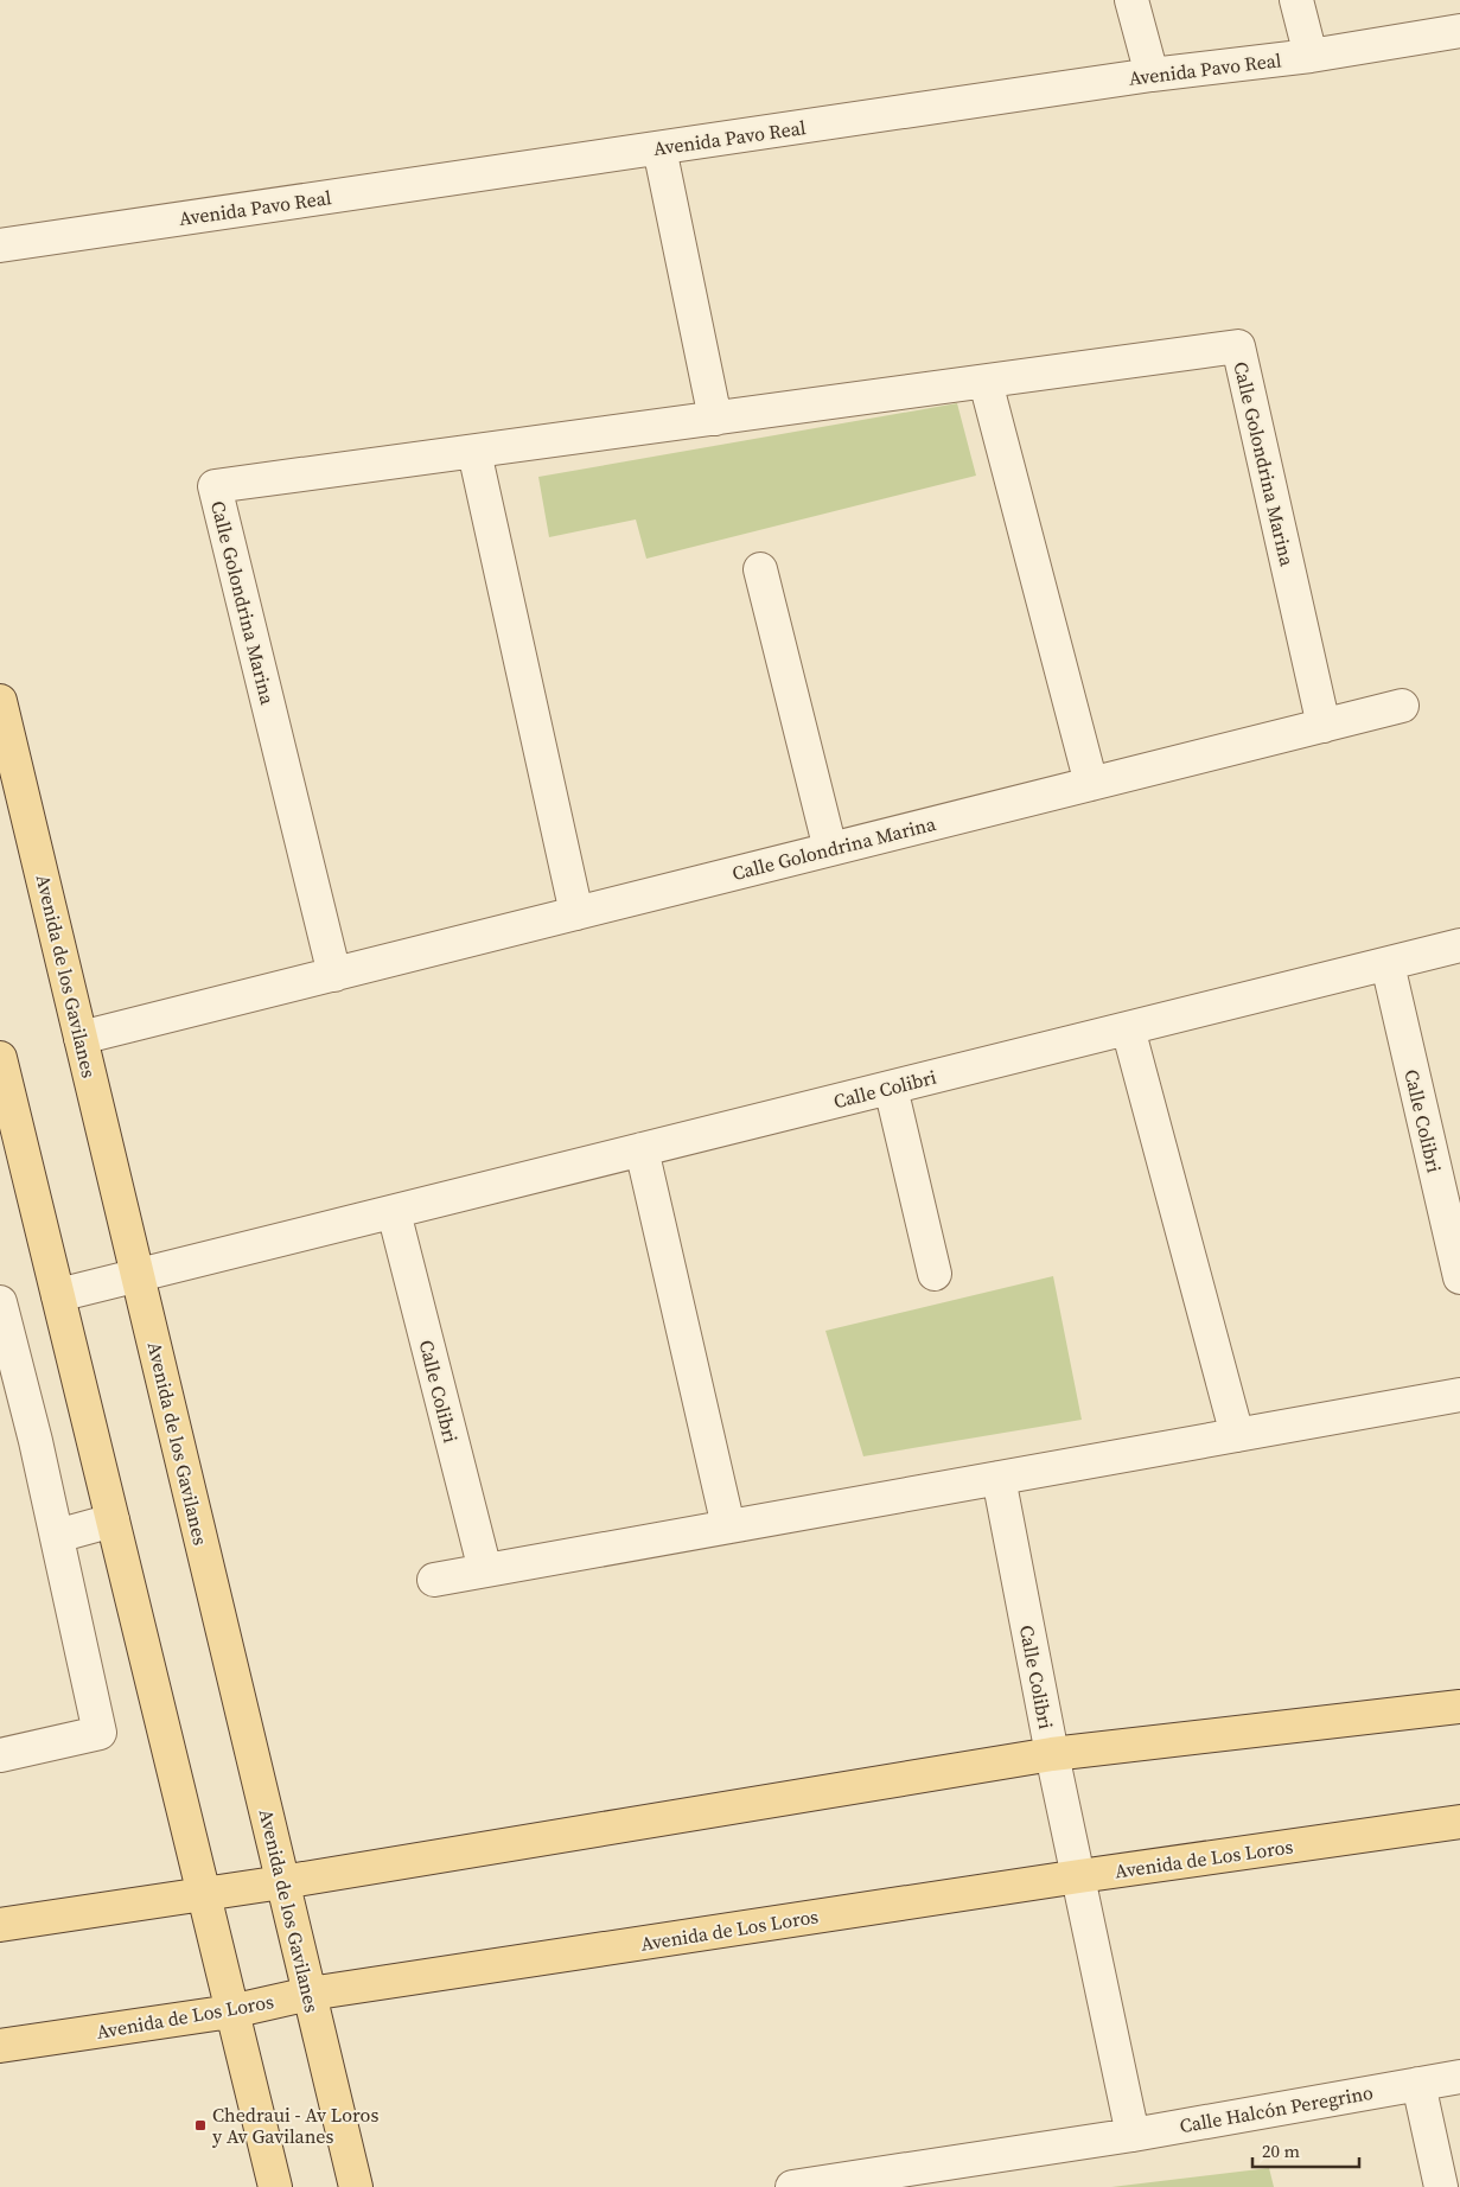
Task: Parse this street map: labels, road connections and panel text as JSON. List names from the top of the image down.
{
  "streets": {
    "main road": ["Avenida de los Gavilanes", "Avenida de Los Loros"],
    "street": [
      "Avenida Pavo Real",
      "Calle Golondrina Marina",
      "Calle Colibri",
      "Calle Halcón Peregrino"
    ]
  },
  "crossings": [
    ["Calle Golondrina Marina", "Avenida de los Gavilanes"],
    ["Avenida de los Gavilanes", "Calle Colibri"],
    ["Avenida de los Gavilanes", "Avenida de Los Loros"],
    ["Calle Colibri", "Avenida de Los Loros"]
  ],
  "places": {
    "transit": ["Chedraui - Av Loros y Av Gavilanes"]
  },
  "scale_bar": "20 m"
}
